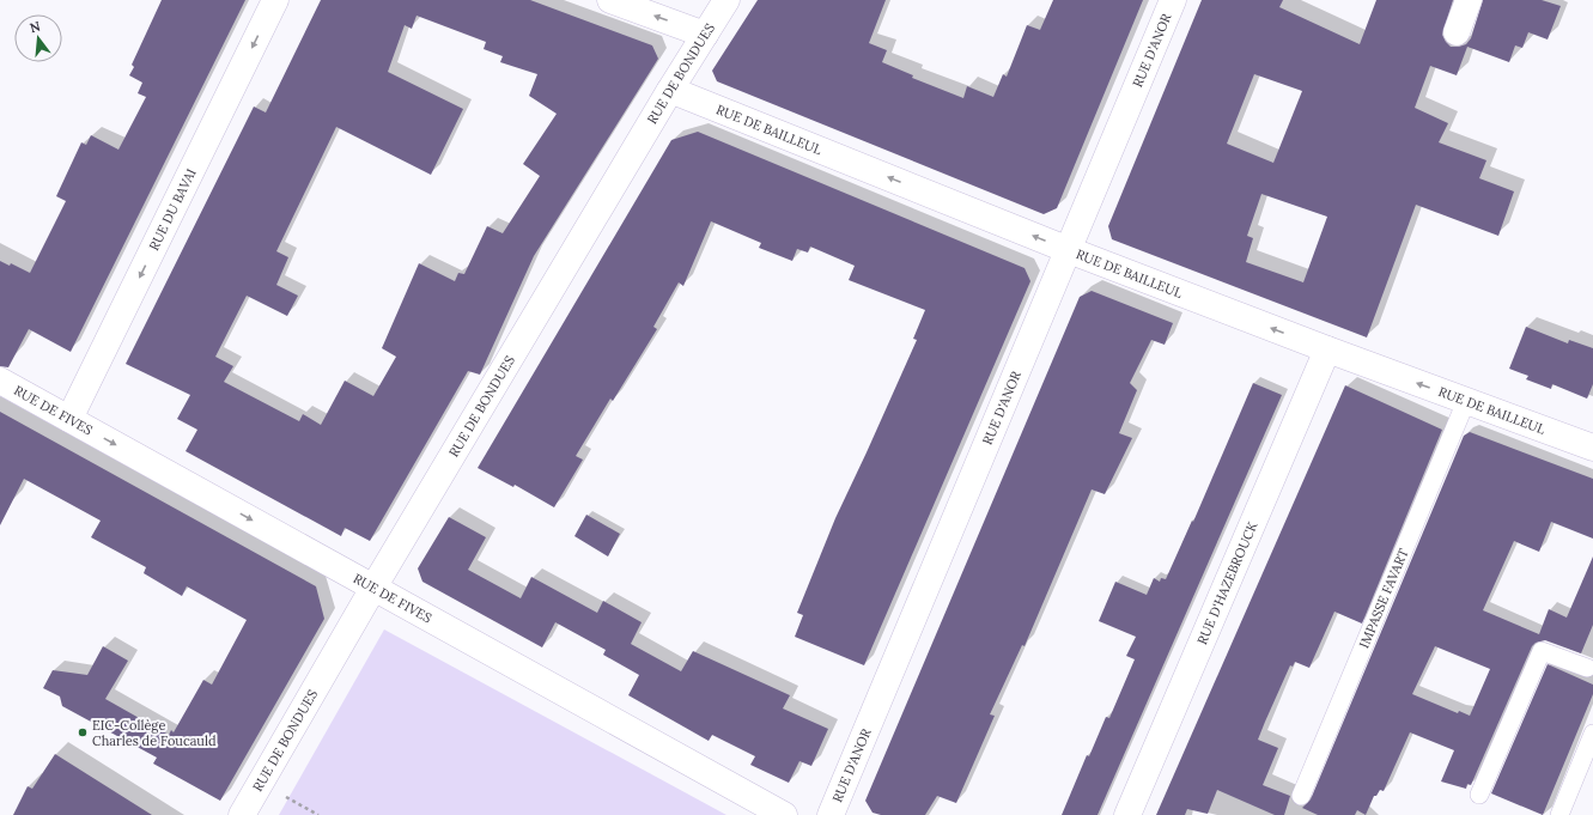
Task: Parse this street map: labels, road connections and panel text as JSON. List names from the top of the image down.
{
  "streets": {
    "street": [
      "RUE D'ANOR",
      "RUE DE BONDUES",
      "RUE DE BAILLEUL",
      "RUE DU BAVAI",
      "RUE DE FIVES",
      "RUE D'HAZEBROUCK"
    ],
    "lane": ["IMPASSE FAVART"]
  },
  "crossings": [
    ["RUE D'ANOR", "RUE DE BAILLEUL"],
    ["RUE DE BONDUES", "RUE DE BAILLEUL"],
    ["RUE DE BONDUES", "RUE DE FIVES"],
    ["RUE DE BAILLEUL", "RUE D'HAZEBROUCK"],
    ["RUE DE BAILLEUL", "IMPASSE FAVART"],
    ["RUE DU BAVAI", "RUE DE FIVES"]
  ],
  "one_way": ["RUE DE BAILLEUL", "RUE DU BAVAI", "RUE DE FIVES"],
  "places": ["EIC-Collège Charles de Foucauld"],
  "north": "top"
}
